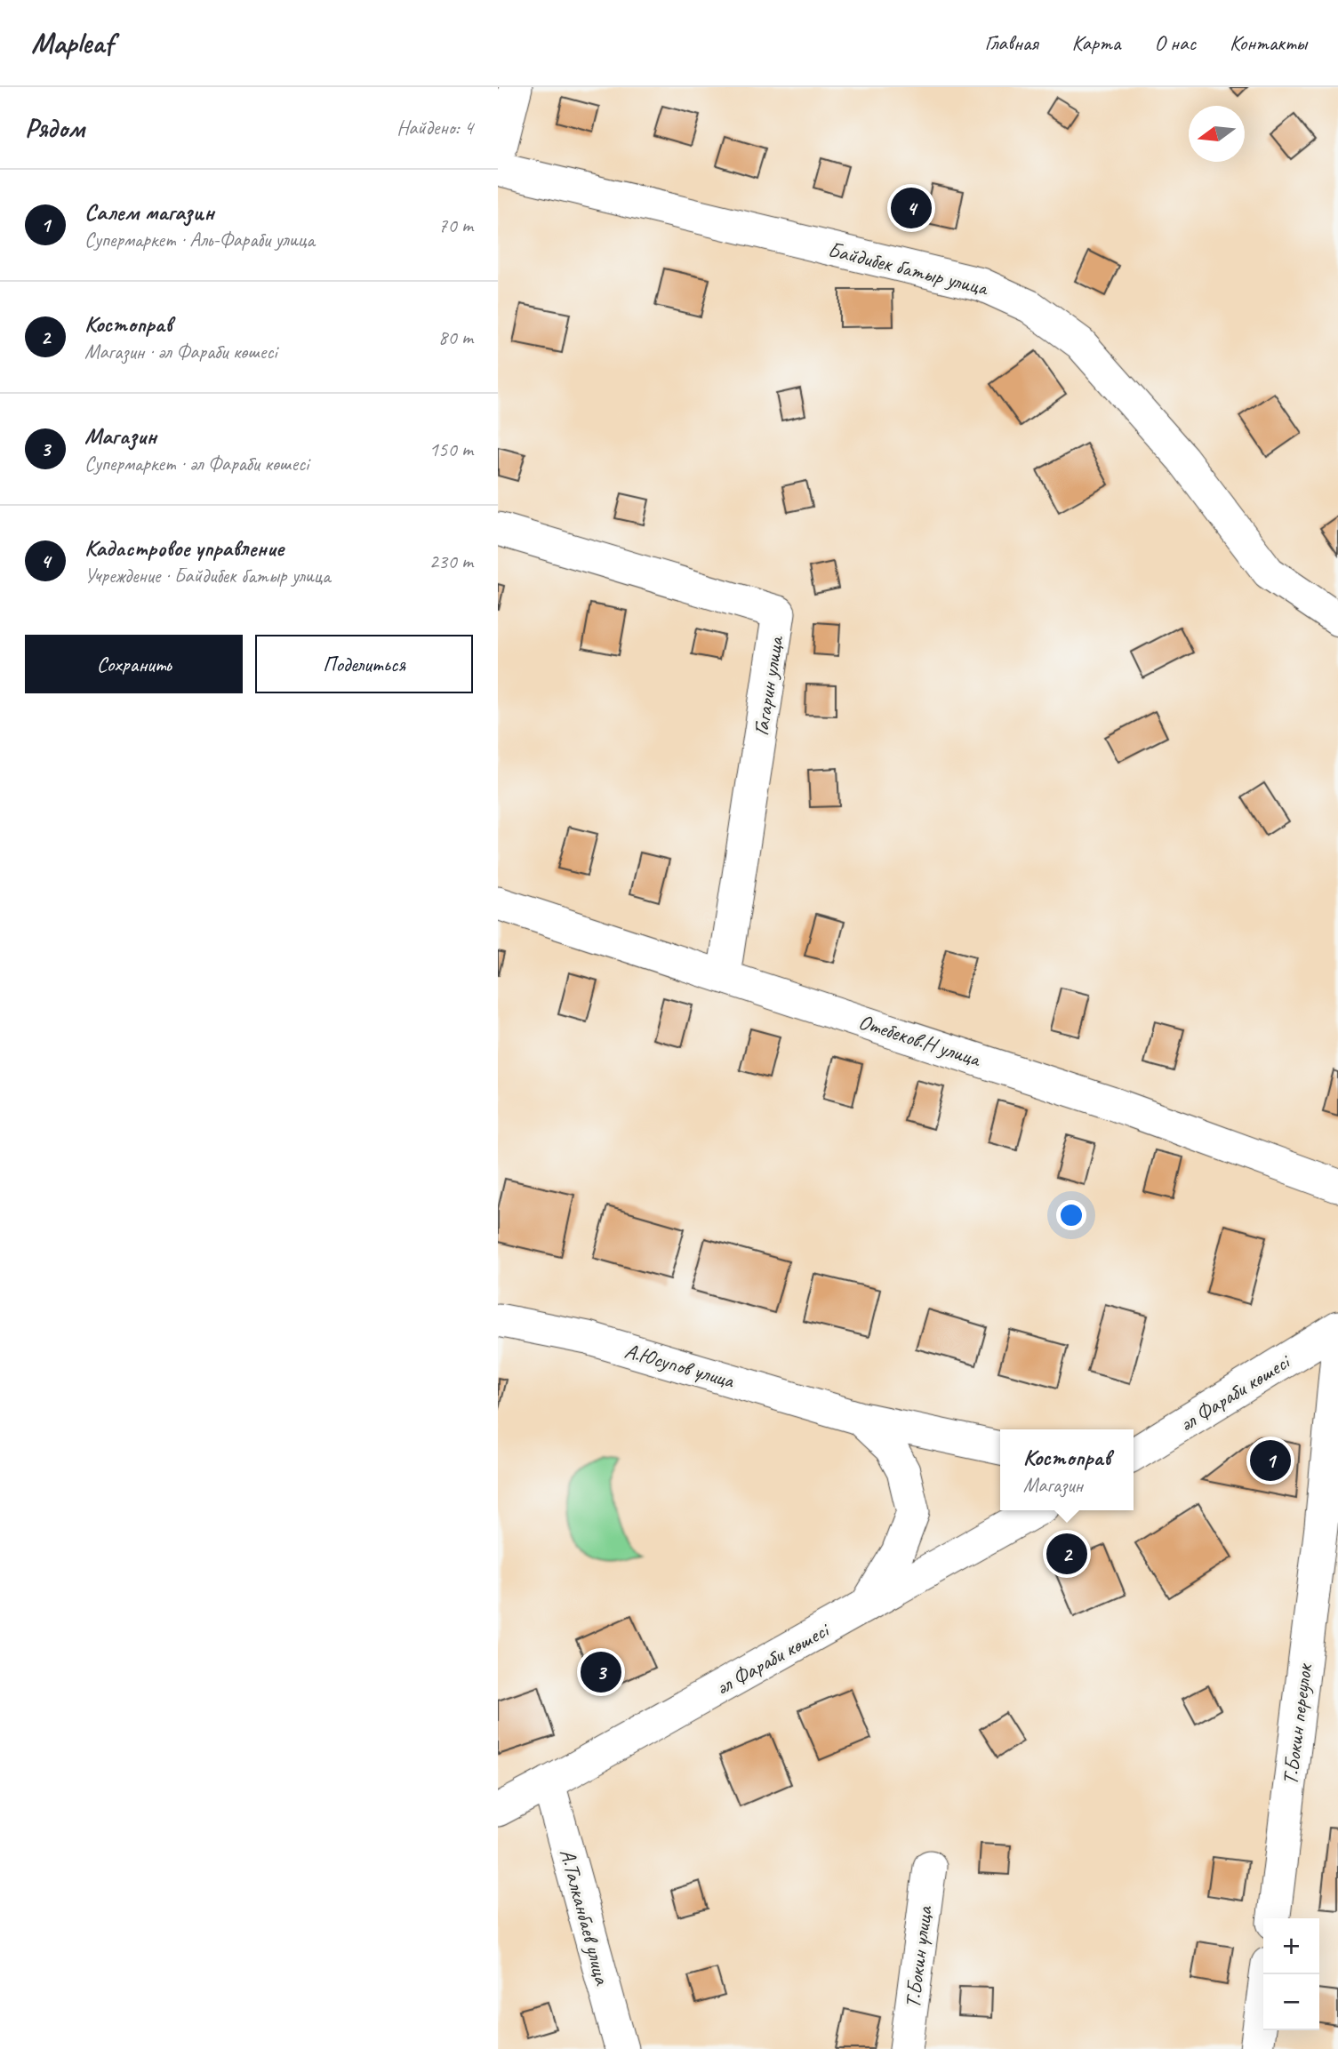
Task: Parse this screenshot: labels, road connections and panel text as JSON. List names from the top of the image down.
{
  "streets": {
    "street": [
      "Байдибек батыр улица",
      "Гагарин улица",
      "Отебеков.Н улица",
      "А.Юсупов улица",
      "әл Фараби көшесі",
      "Т.Бокин переулок",
      "А.Талканбаев улица",
      "Т.Бокин улица"
    ]
  },
  "crossings": [
    ["Гагарин улица", "Отебеков.Н улица"],
    ["А.Юсупов улица", "әл Фараби көшесі"],
    ["әл Фараби көшесі", "А.Талканбаев улица"]
  ],
  "north": "left",
  "page": {
    "header": "Mapleaf",
    "nav": [
      "Главная",
      "Карта",
      "О нас",
      "Контакты"
    ],
    "heading": ["Рядом", "Найдено: 4"],
    "list": [
      {
        "mark": "1",
        "name": "Салем магазин",
        "note": "Супермаркет · Аль-Фараби улица",
        "value": "70 m"
      },
      {
        "mark": "2",
        "name": "Костоправ",
        "note": "Магазин · әл Фараби көшесі",
        "value": "80 m"
      },
      {
        "mark": "3",
        "name": "Магазин",
        "note": "Супермаркет · әл Фараби көшесі",
        "value": "150 m"
      },
      {
        "mark": "4",
        "name": "Кадастровое управление",
        "note": "Учреждение · Байдибек батыр улица",
        "value": "230 m"
      }
    ],
    "pins": [
      "4",
      "1",
      "2",
      "3"
    ],
    "buttons": ["Сохранить", "Поделиться"],
    "popup": ["Костоправ", "Магазин"],
    "map_buttons": ["+", "−"]
  }
}
